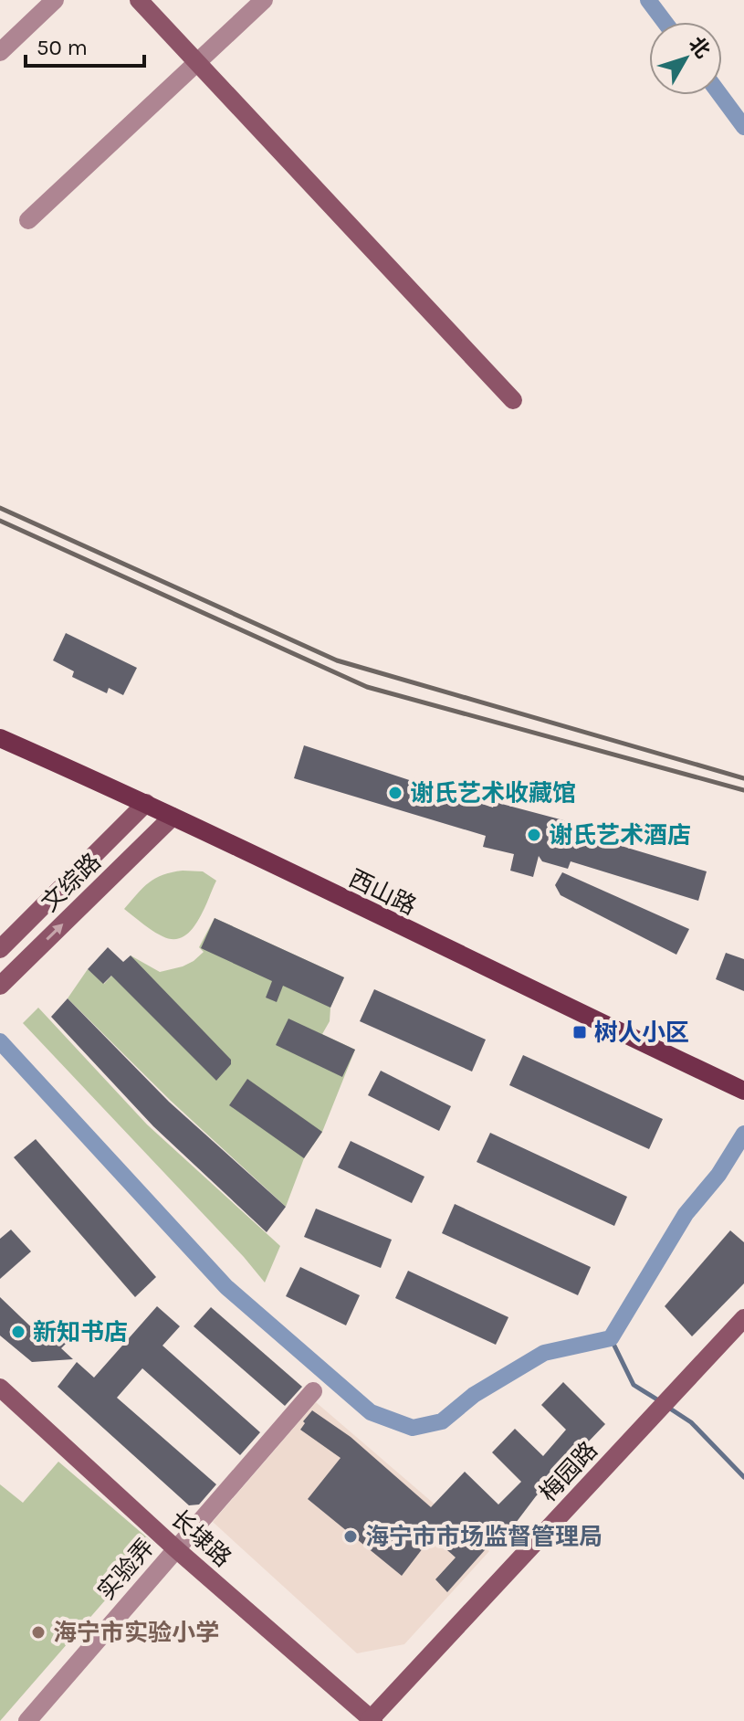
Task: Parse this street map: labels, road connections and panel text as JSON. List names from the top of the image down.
{
  "streets": {
    "main road": ["西山路"],
    "street": [
      "文综路",
      "梅园路",
      "长埭路",
      "实验弄"
    ]
  },
  "crossings": [
    ["文综路", "西山路"],
    ["梅园路", "长埭路"],
    ["长埭路", "实验弄"]
  ],
  "places": {
    "other": [
      "谢氏艺术收藏馆",
      "谢氏艺术酒店",
      "新知书店",
      "海宁市市场监督管理局",
      "海宁市实验小学"
    ],
    "transit": ["树人小区"]
  },
  "scale_bar": "50 m",
  "north": "top right"
}
